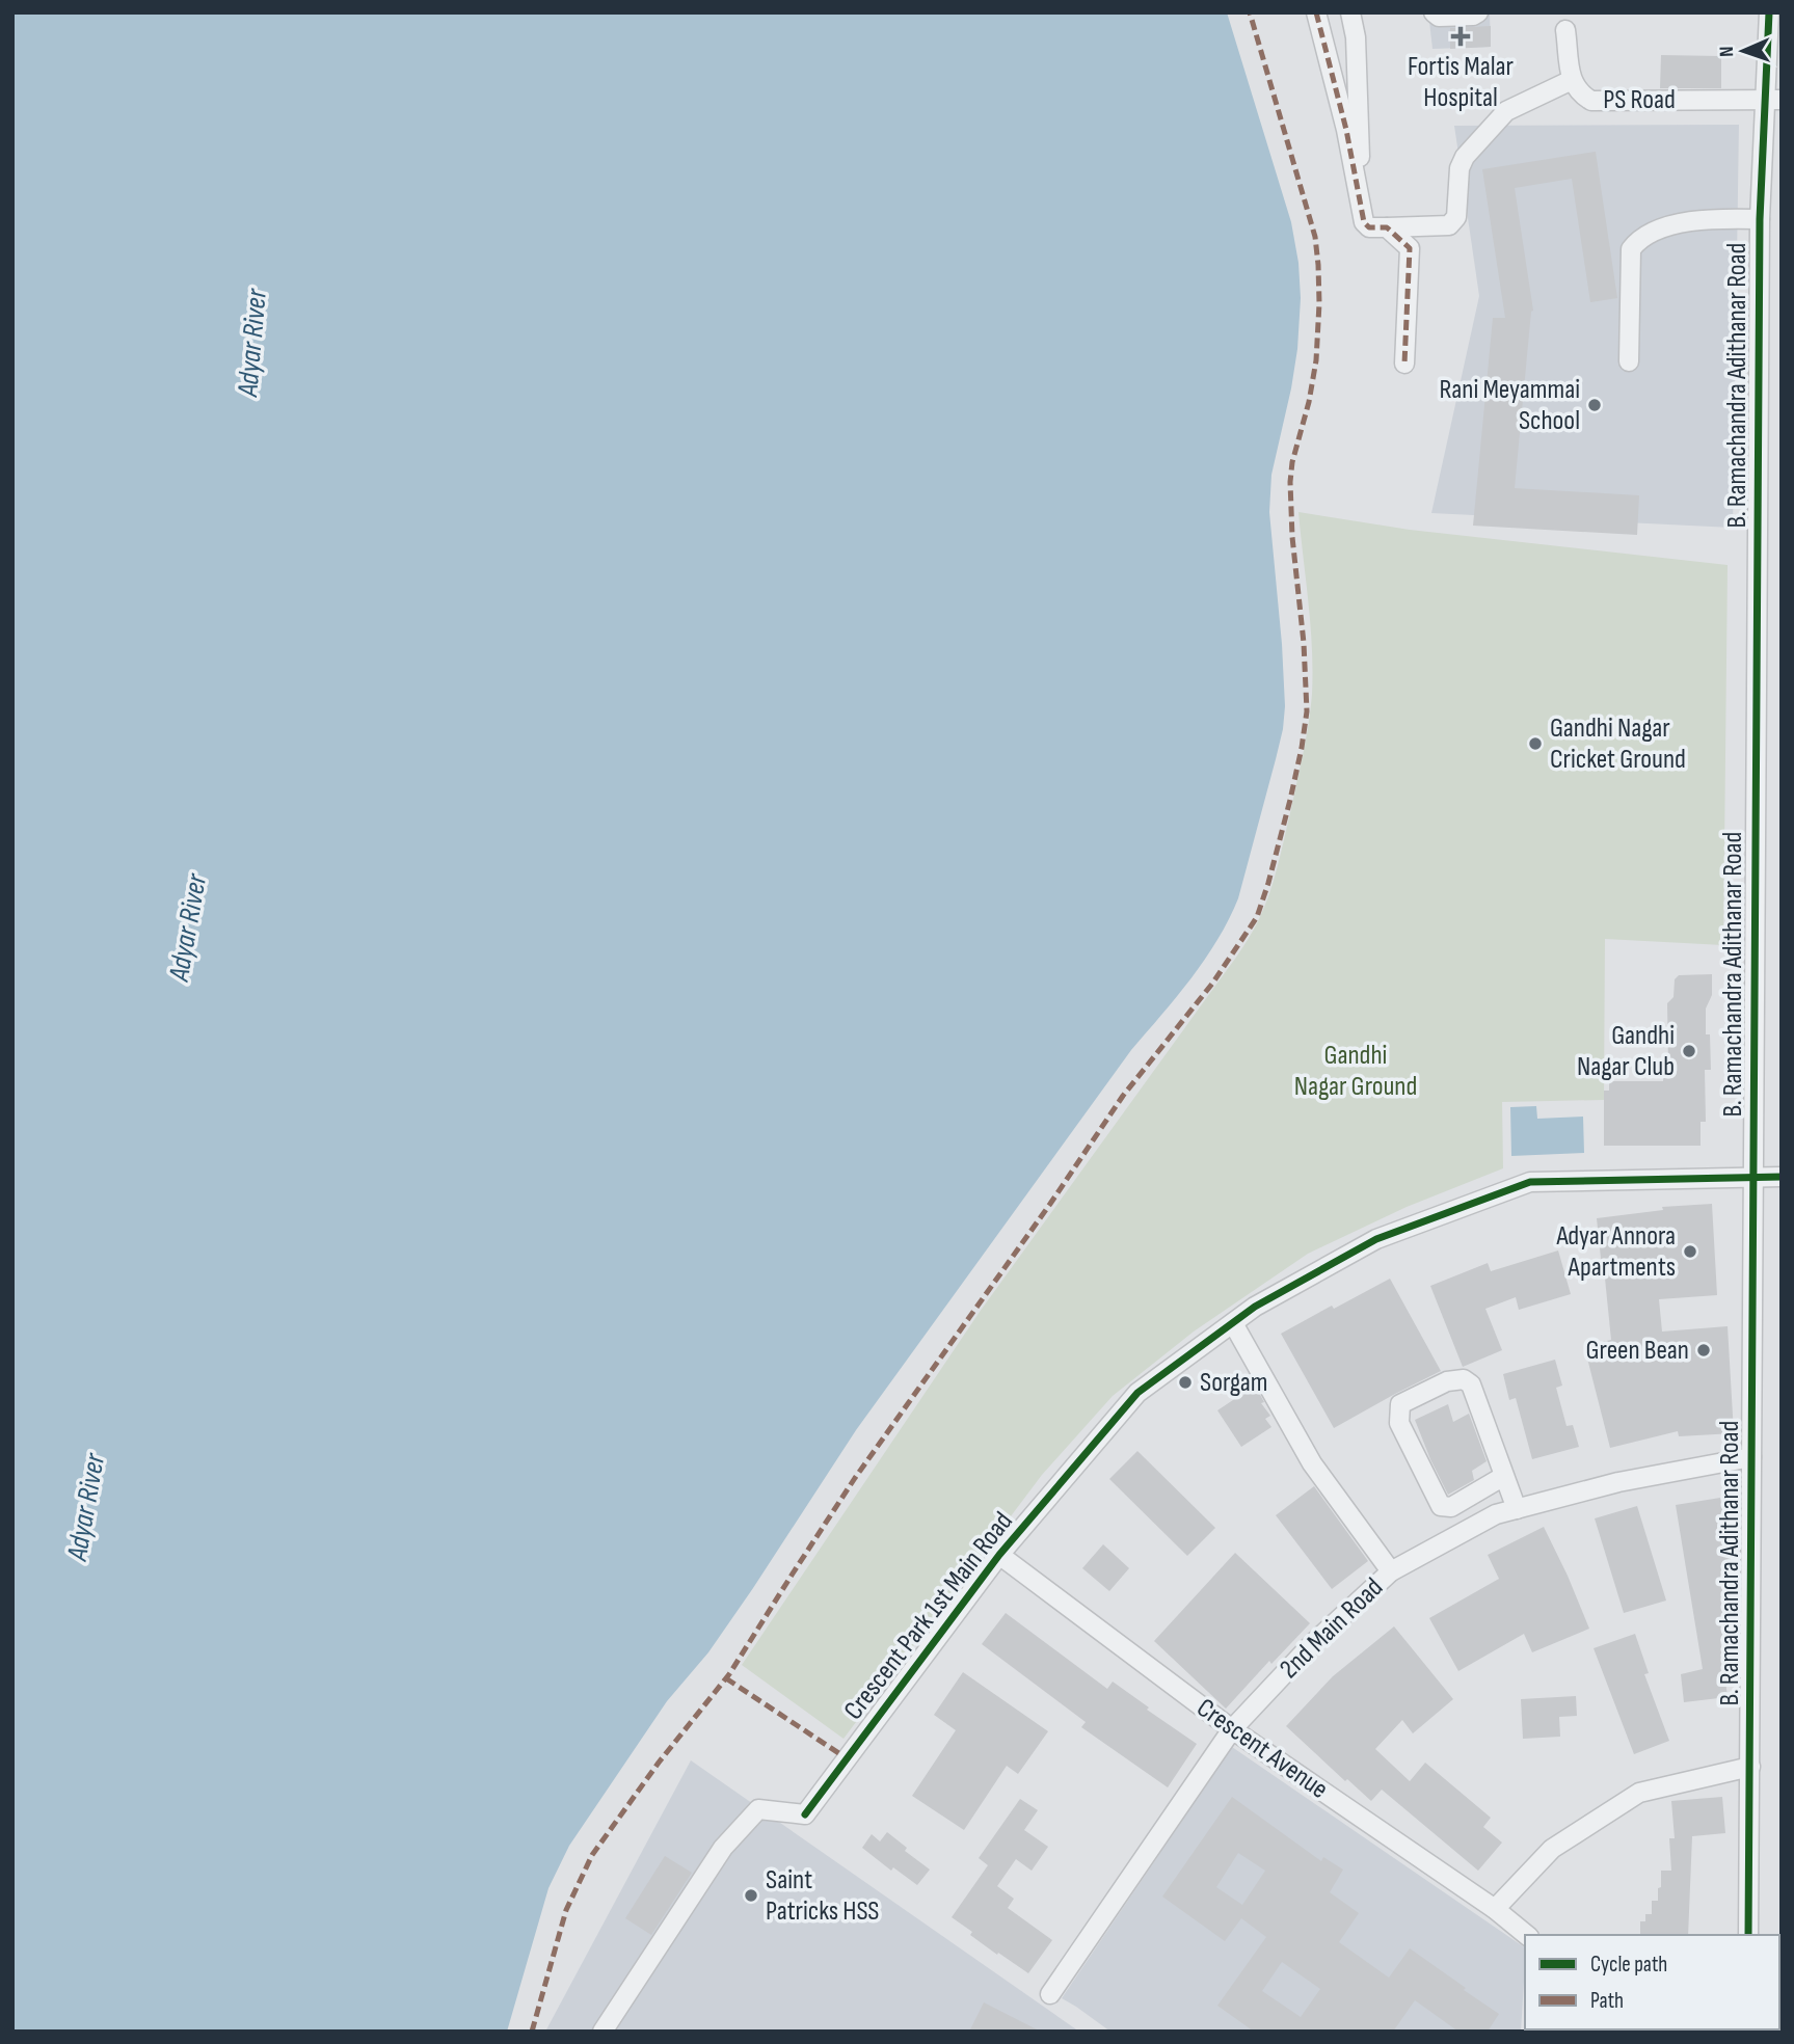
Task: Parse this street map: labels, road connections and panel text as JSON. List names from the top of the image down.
{
  "streets": {
    "street": [
      "PS Road",
      "B. Ramachandra Adithanar Road",
      "Crescent Park 1st Main Road",
      "2nd Main Road",
      "Crescent Avenue"
    ]
  },
  "crossings": [
    ["PS Road", "B. Ramachandra Adithanar Road"],
    ["B. Ramachandra Adithanar Road", "Crescent Park 1st Main Road"],
    ["B. Ramachandra Adithanar Road", "2nd Main Road"],
    ["Crescent Park 1st Main Road", "Crescent Avenue"],
    ["2nd Main Road", "Crescent Avenue"]
  ],
  "water": ["Adyar River"],
  "parks": ["Gandhi Nagar Ground"],
  "places": {
    "health": ["Fortis Malar Hospital"],
    "other": [
      "Rani Meyammai School",
      "Gandhi Nagar Cricket Ground",
      "Gandhi Nagar Club",
      "Adyar Annora Apartments",
      "Green Bean",
      "Sorgam",
      "Saint Patricks HSS"
    ]
  },
  "legend": ["Cycle path", "Path"],
  "north": "left"
}
